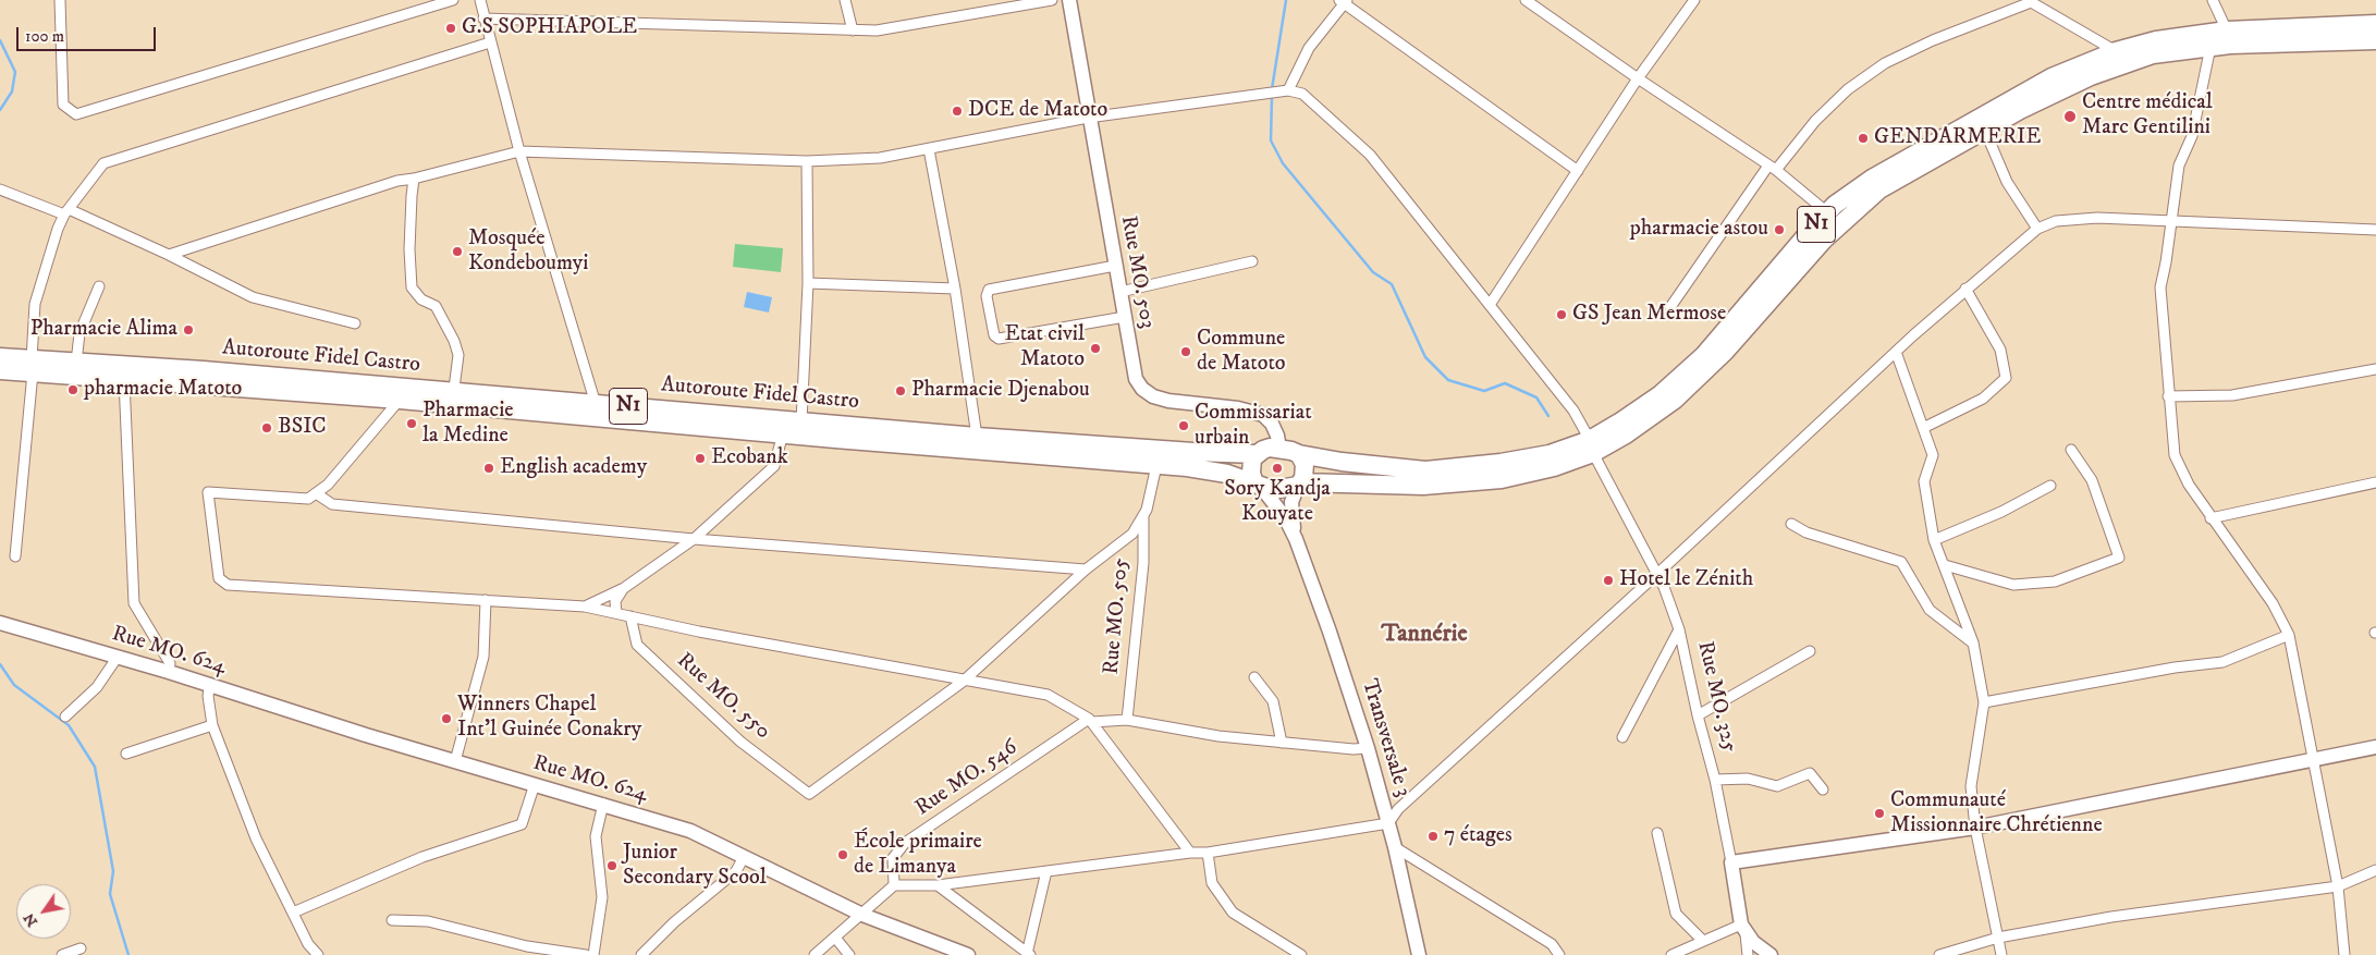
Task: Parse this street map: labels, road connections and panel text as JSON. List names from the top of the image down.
{
  "streets": {
    "highway": ["N1", "Autoroute Fidel Castro"],
    "street": [
      "Rue MO. 503",
      "Rue MO. 505",
      "Rue MO. 624",
      "Rue MO. 550",
      "Rue MO. 325",
      "Transversale 3",
      "Rue MO. 546"
    ]
  },
  "crossings": [
    ["N1", "Rue MO. 503"],
    ["N1", "Autoroute Fidel Castro"],
    ["N1", "Rue MO. 325"],
    ["N1", "Transversale 3"],
    ["Rue MO. 503", "Autoroute Fidel Castro"],
    ["Rue MO. 503", "Transversale 3"],
    ["Autoroute Fidel Castro", "Transversale 3"]
  ],
  "districts": ["Tannérie"],
  "places": [
    "G.S SOPHIAPOLE",
    "DCE de Matoto",
    "Centre médical Marc Gentilini",
    "GENDARMERIE",
    "pharmacie astou",
    "Mosquée Kondeboumyi",
    "GS Jean Mermose",
    "Pharmacie Alima",
    "Etat civil Matoto",
    "Commune de Matoto",
    "pharmacie Matoto",
    "Pharmacie Djenabou",
    "Pharmacie la Medine",
    "Commissariat urbain",
    "BSIC",
    "Ecobank",
    "English academy",
    "Sory Kandja Kouyate",
    "Hotel le Zénith",
    "Winners Chapel Int'l Guinée Conakry",
    "Communauté Missionnaire Chrétienne",
    "7 étages",
    "École primaire de Limanya",
    "Junior Secondary Scool"
  ],
  "scale_bar": "100 m",
  "north": "bottom left"
}
